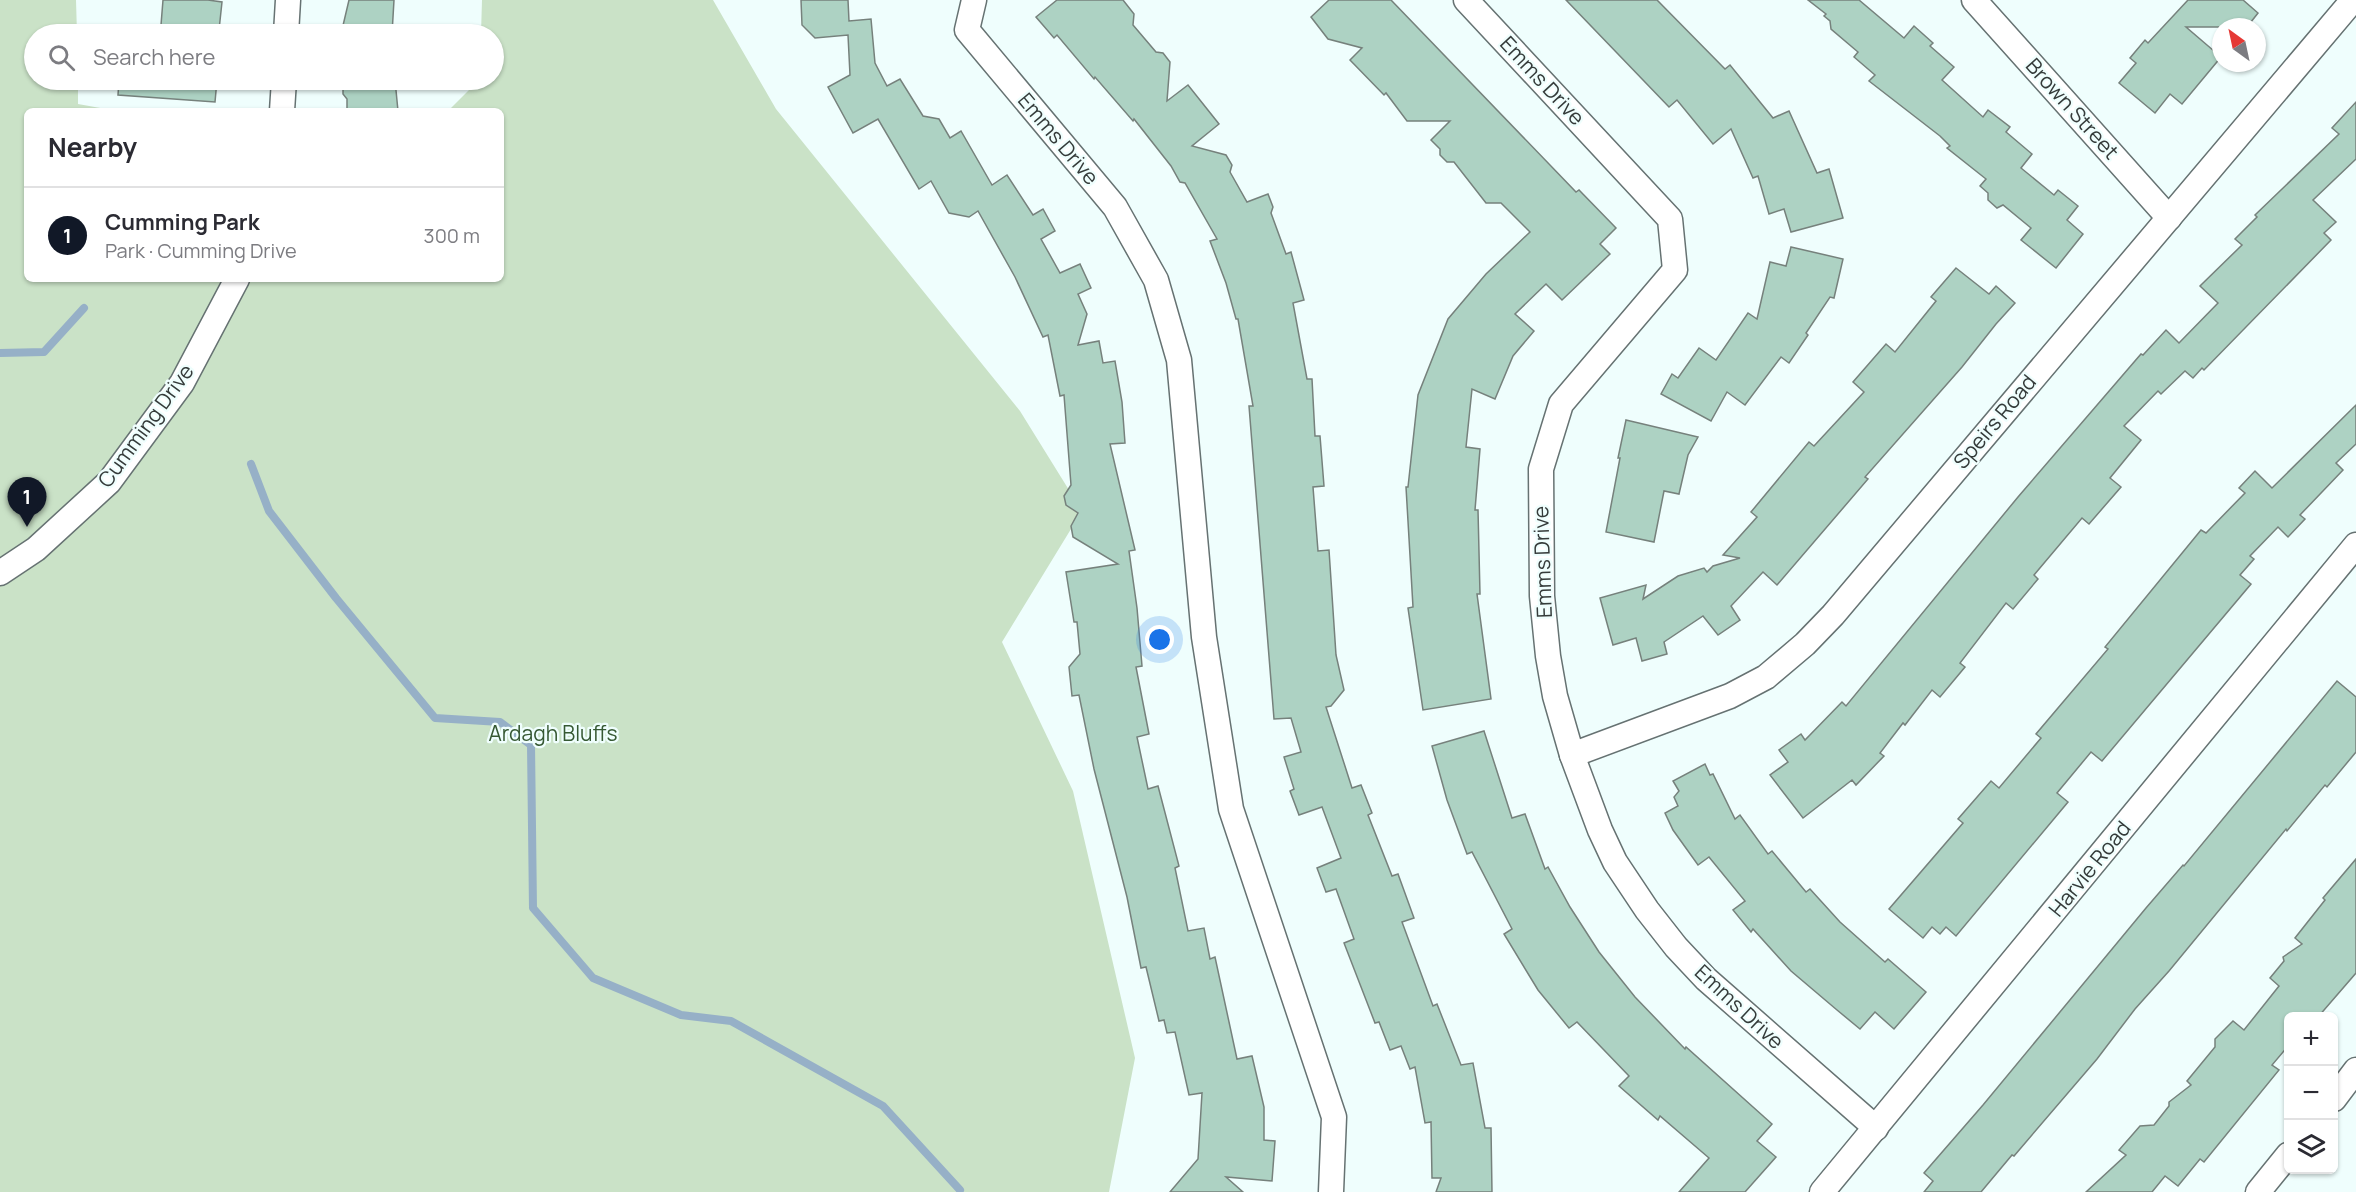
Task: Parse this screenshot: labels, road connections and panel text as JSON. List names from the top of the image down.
{
  "streets": {
    "street": [
      "Emms Drive",
      "Brown Street",
      "Speirs Road",
      "Cumming Drive",
      "Harvie Road"
    ]
  },
  "crossings": [
    ["Emms Drive", "Speirs Road"],
    ["Emms Drive", "Harvie Road"],
    ["Brown Street", "Speirs Road"]
  ],
  "parks": ["Ardagh Bluffs"],
  "north": "top left",
  "page": {
    "search": "Search here",
    "heading": "Nearby",
    "list": [
      {
        "mark": "1",
        "name": "Cumming Park",
        "note": "Park · Cumming Drive",
        "value": "300 m"
      }
    ],
    "pins": "1",
    "map_buttons": ["+", "−"]
  }
}
